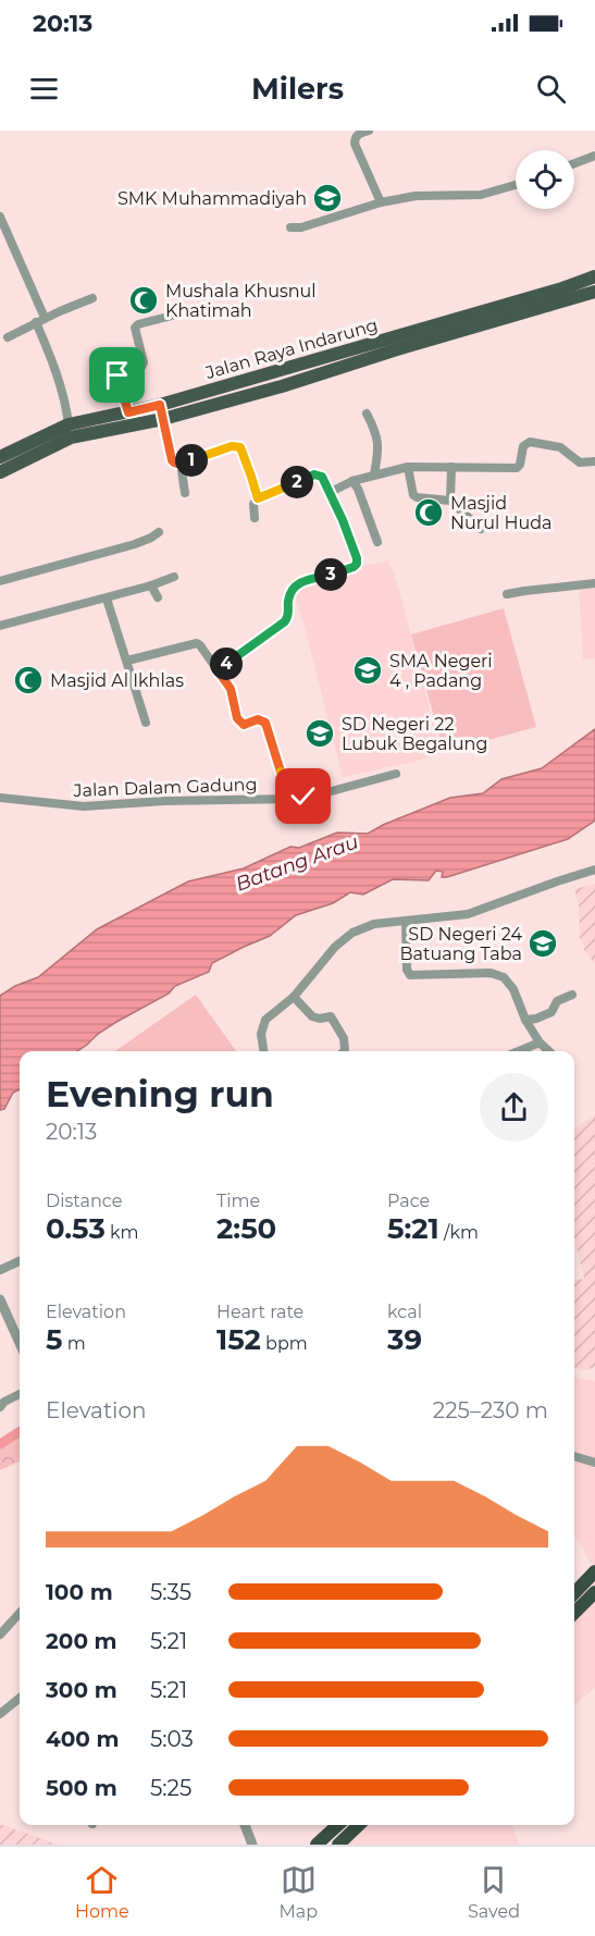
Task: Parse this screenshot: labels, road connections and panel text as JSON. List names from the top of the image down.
{
  "streets": {
    "main road": ["Jalan Raya Indarung"],
    "street": ["Jalan Dalam Gadung"]
  },
  "water": ["Batang Arau"],
  "places": {
    "school or university": [
      "SMK Muhammadiyah",
      "SMA Negeri 4 , Padang",
      "SD Negeri 22 Lubuk Begalung",
      "SD Negeri 24 Batuang Taba"
    ],
    "mosque": ["Mushala Khusnul Khatimah", "Masjid Nurul Huda", "Masjid Al Ikhlas"]
  },
  "page": {
    "status": "20:13",
    "header": "Milers",
    "pins": [
      "1",
      "2",
      "3",
      "4"
    ],
    "heading": ["Evening run", "20:13"],
    "stats": [
      ["Distance", "0.53 km"],
      ["Time", "2:50"],
      ["Pace", "5:21 /km"],
      ["Elevation", "5 m"],
      ["Heart rate", "152 bpm"],
      ["kcal", "39"]
    ],
    "chart": ["Elevation", "225–230 m"],
    "list": [
      {
        "name": "100 m",
        "note": "5:35"
      },
      {
        "name": "200 m",
        "note": "5:21"
      },
      {
        "name": "300 m",
        "note": "5:21"
      },
      {
        "name": "400 m",
        "note": "5:03"
      },
      {
        "name": "500 m",
        "note": "5:25"
      }
    ],
    "tabs": ["Home", "Map", "Saved"]
  }
}
